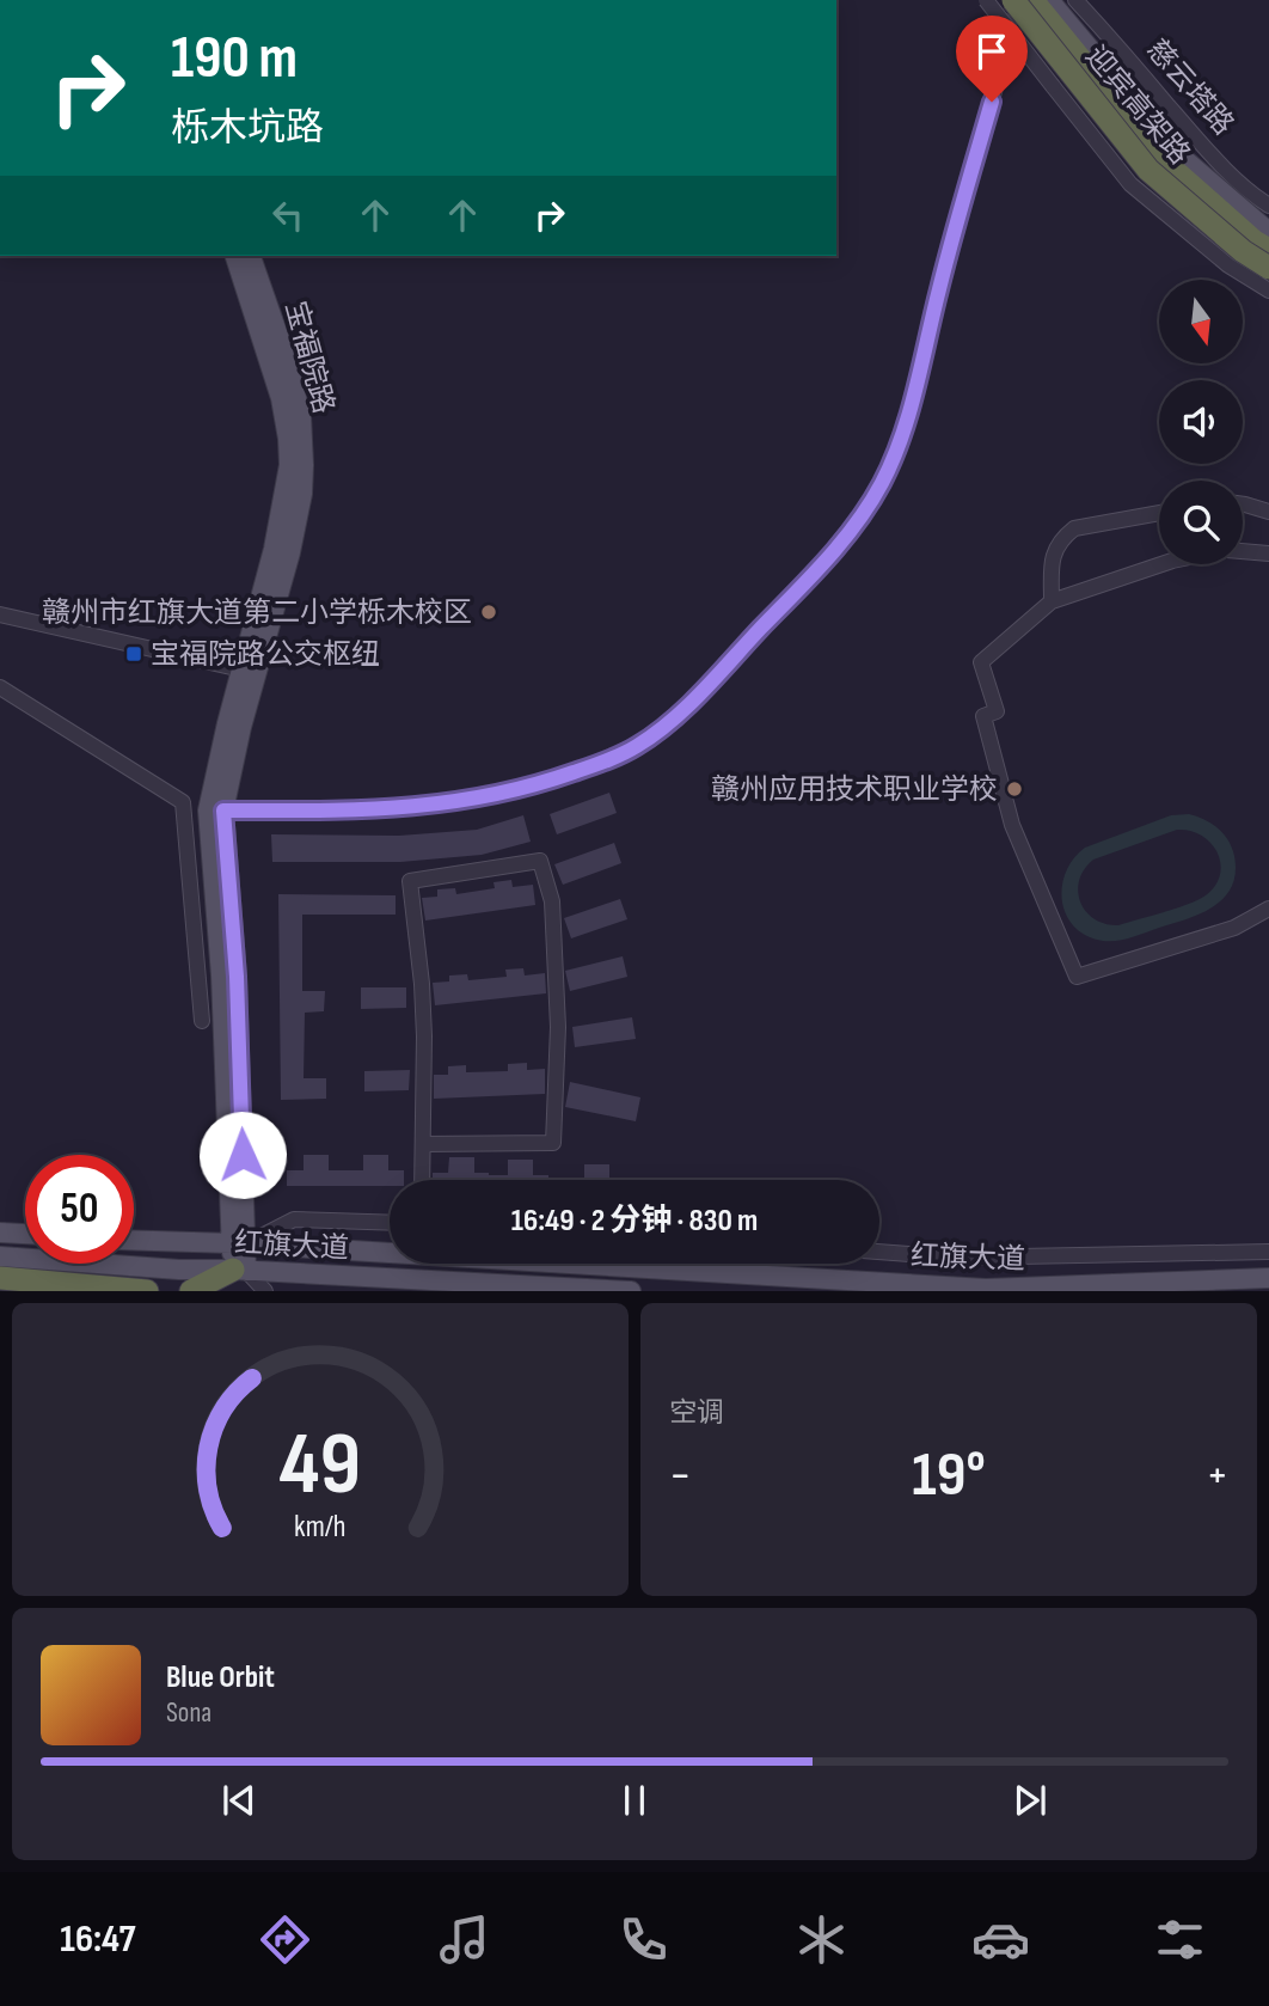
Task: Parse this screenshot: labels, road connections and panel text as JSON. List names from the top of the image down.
{
  "streets": {
    "highway": ["迎宾高架路"],
    "main road": ["慈云塔路", "宝福院路", "红旗大道"]
  },
  "crossings": [
    ["宝福院路", "红旗大道"]
  ],
  "places": {
    "other": ["赣州市红旗大道第二小学栎木校区", "赣州应用技术职业学校"],
    "transit": ["宝福院路公交枢纽"]
  },
  "north": "bottom",
  "page": {
    "turn": ["190 m", "栎木坑路"],
    "limit": "50",
    "trip": "16:49 · 2 分钟 · 830 m",
    "tile": "空调",
    "heat": ["−", "19°", "+"],
    "song": ["Blue Orbit", "Sona"],
    "tabs": "16:47",
    "gauge": ["49", "km/h"]
  }
}
